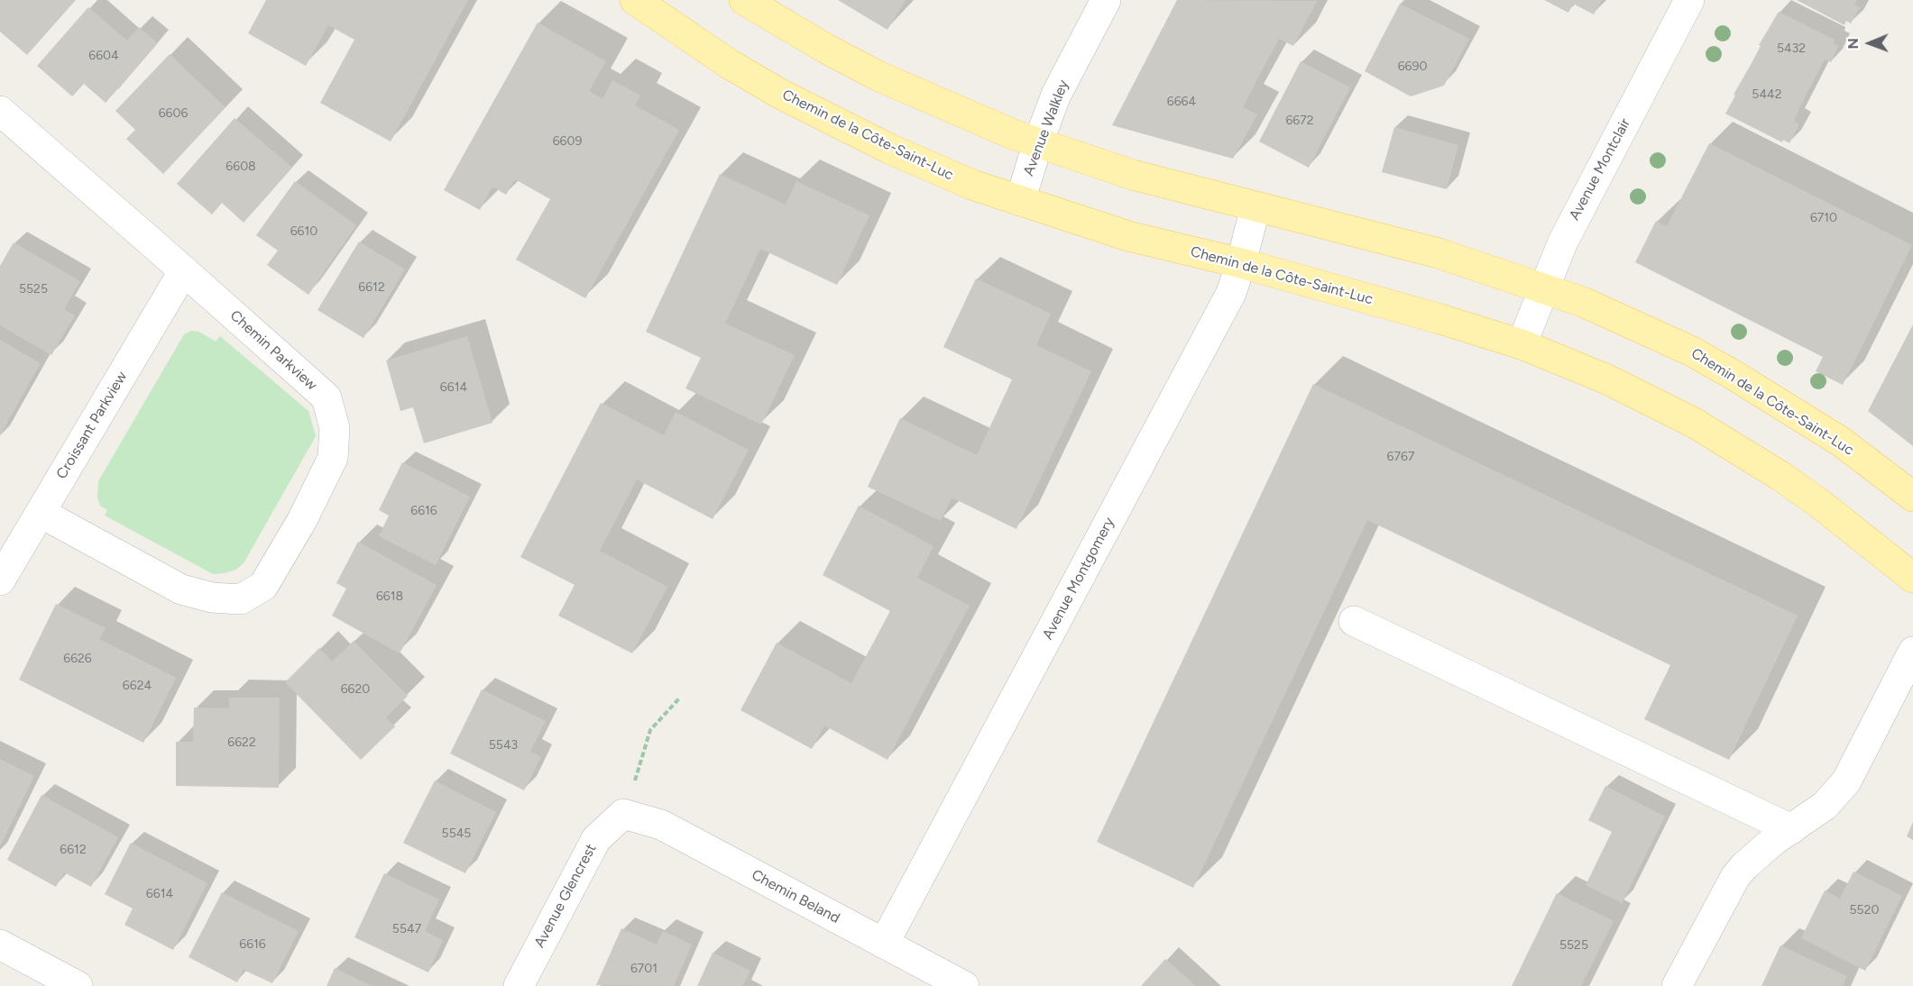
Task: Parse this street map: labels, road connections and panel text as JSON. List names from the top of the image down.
{
  "streets": {
    "main road": ["Chemin de la Côte-Saint-Luc"],
    "street": [
      "Avenue Walkley",
      "Avenue Montclair",
      "Chemin Parkview",
      "Croissant Parkview",
      "Avenue Montgomery",
      "Avenue Glencrest",
      "Chemin Beland"
    ]
  },
  "crossings": [
    ["Avenue Walkley", "Chemin de la Côte-Saint-Luc"],
    ["Chemin de la Côte-Saint-Luc", "Avenue Montclair"],
    ["Chemin de la Côte-Saint-Luc", "Avenue Montgomery"],
    ["Chemin Parkview", "Croissant Parkview"],
    ["Avenue Montgomery", "Chemin Beland"],
    ["Avenue Glencrest", "Chemin Beland"]
  ],
  "house_numbers": [
    "5432",
    "6604",
    "6690",
    "5442",
    "6664",
    "6606",
    "6672",
    "6609",
    "6608",
    "6710",
    "6610",
    "6612",
    "5525",
    "6614",
    "6767",
    "6616",
    "6618",
    "6626",
    "6624",
    "6620",
    "6622",
    "5543",
    "5545",
    "6612",
    "6614",
    "5520",
    "5547",
    "6616",
    "5525",
    "6701"
  ],
  "north": "left"
}
